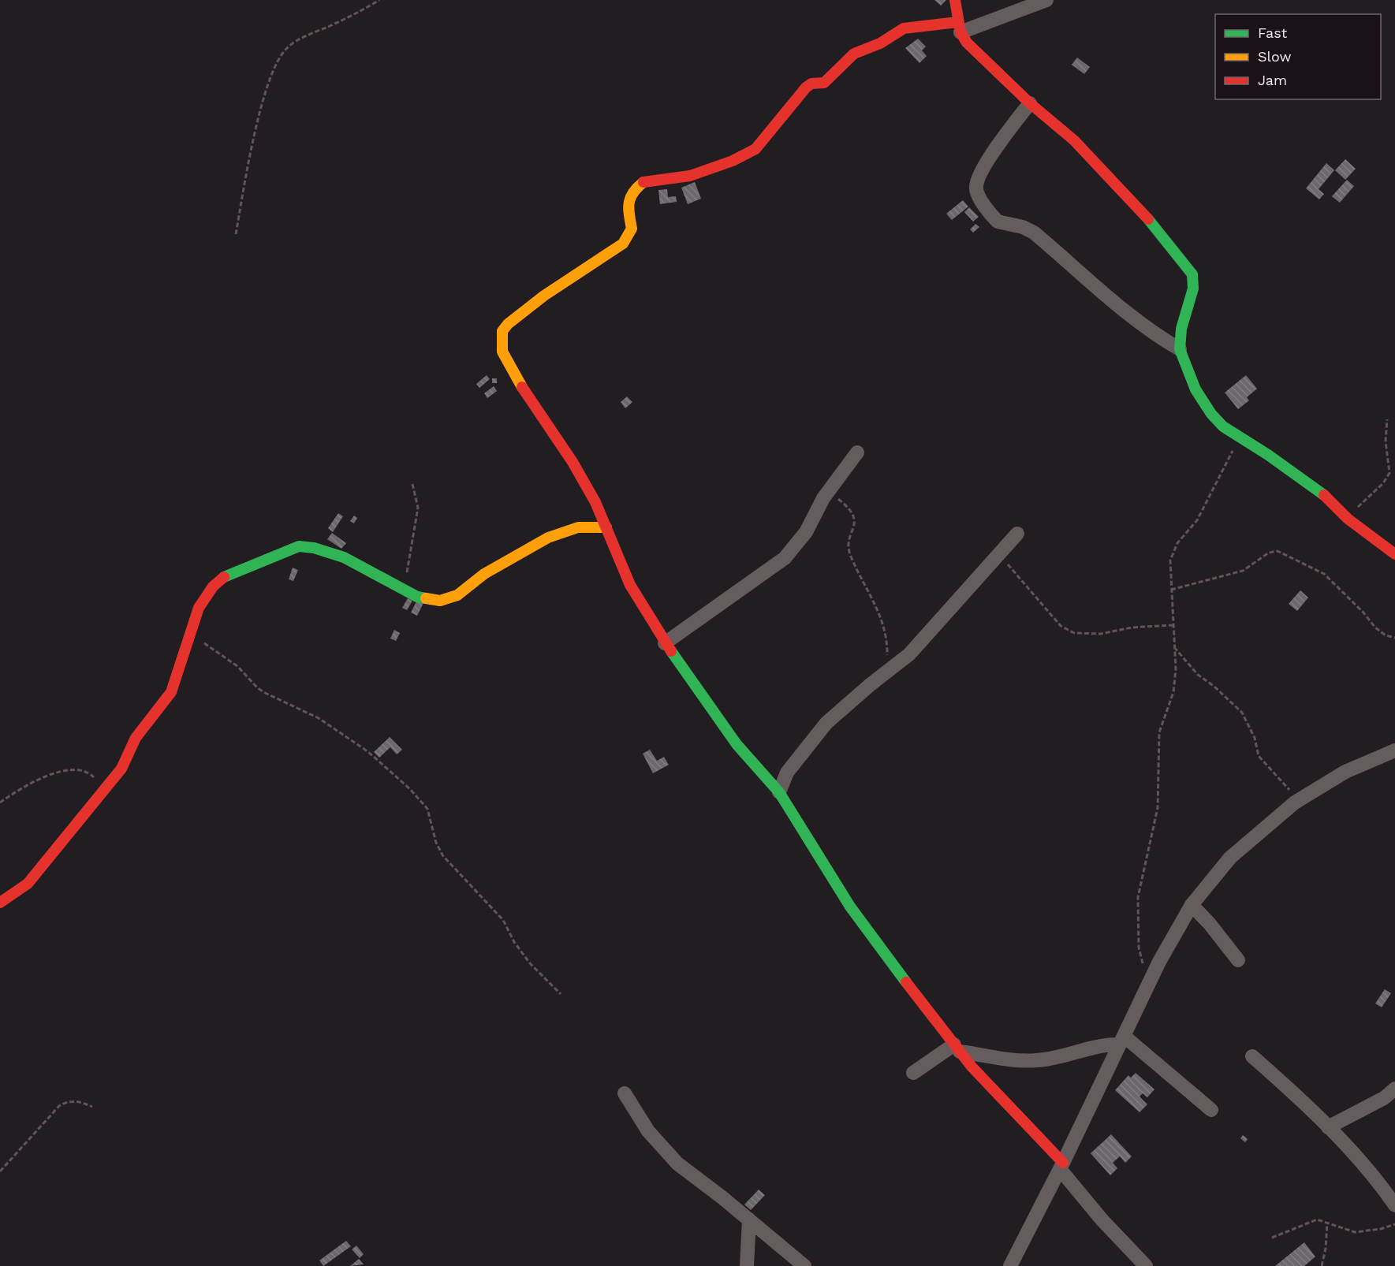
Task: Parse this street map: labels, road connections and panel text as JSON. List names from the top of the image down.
{
  "legend": ["Fast", "Slow", "Jam"]
}
